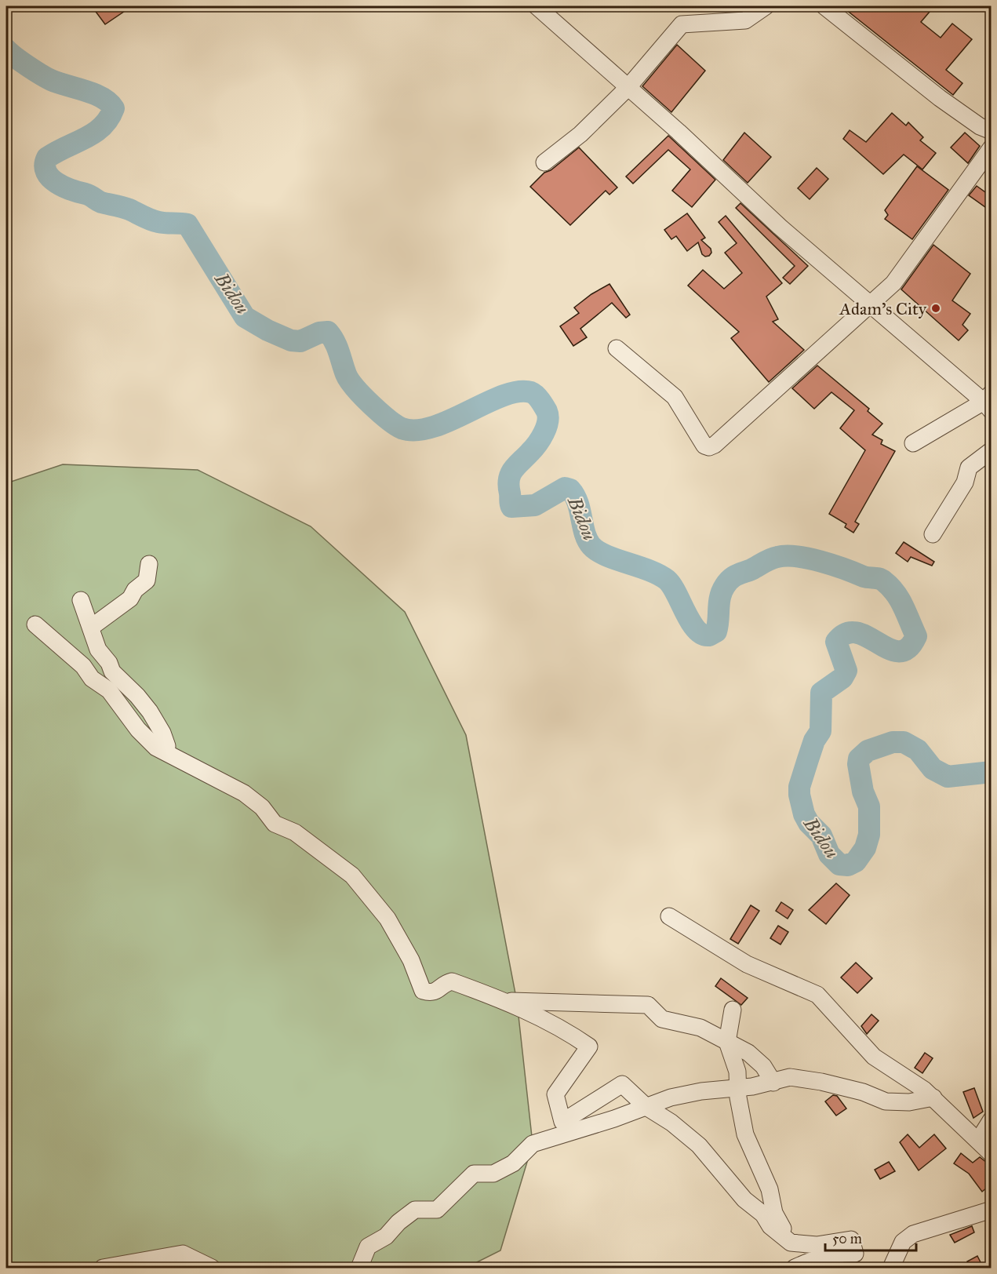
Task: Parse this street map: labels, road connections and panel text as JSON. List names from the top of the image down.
{
  "water": ["Bidou"],
  "places": ["Adam's City"],
  "scale_bar": "50 m"
}
